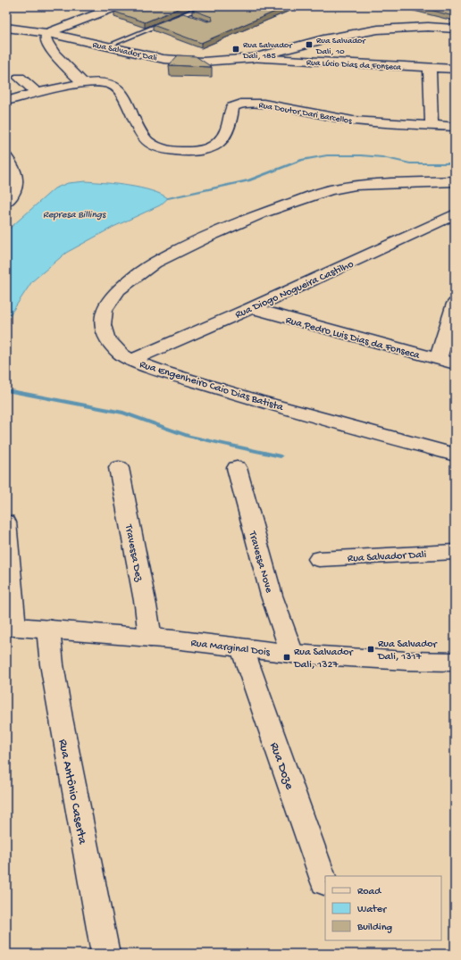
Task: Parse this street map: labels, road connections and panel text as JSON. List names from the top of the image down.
{
  "streets": {
    "street": [
      "Rua Salvador Dali",
      "Rua Lúcio Dias da Fonseca",
      "Rua Doutor Dari Barcellos",
      "Rua Diogo Nogueira Castilho",
      "Rua Pedro Luis Dias da Fonseca",
      "Rua Engenheiro Caio Dias Batista",
      "Travessa Dez",
      "Travessa Nove",
      "Rua Marginal Dois",
      "Rua Doze",
      "Rua Antônio Caserta"
    ]
  },
  "crossings": [
    ["Rua Salvador Dali", "Rua Lúcio Dias da Fonseca"],
    ["Rua Diogo Nogueira Castilho", "Rua Pedro Luis Dias da Fonseca"],
    ["Rua Diogo Nogueira Castilho", "Rua Engenheiro Caio Dias Batista"],
    ["Travessa Dez", "Rua Marginal Dois"],
    ["Travessa Nove", "Rua Marginal Dois"],
    ["Rua Marginal Dois", "Rua Doze"],
    ["Rua Marginal Dois", "Rua Antônio Caserta"]
  ],
  "water": ["Represa Billings"],
  "places": {
    "transit": [
      "Rua Salvador Dali, 10",
      "Rua Salvador Dali, 185",
      "Rua Salvador Dali, 1317",
      "Rua Salvador Dali, 1327"
    ]
  },
  "legend": ["Road", "Water", "Building"]
}
